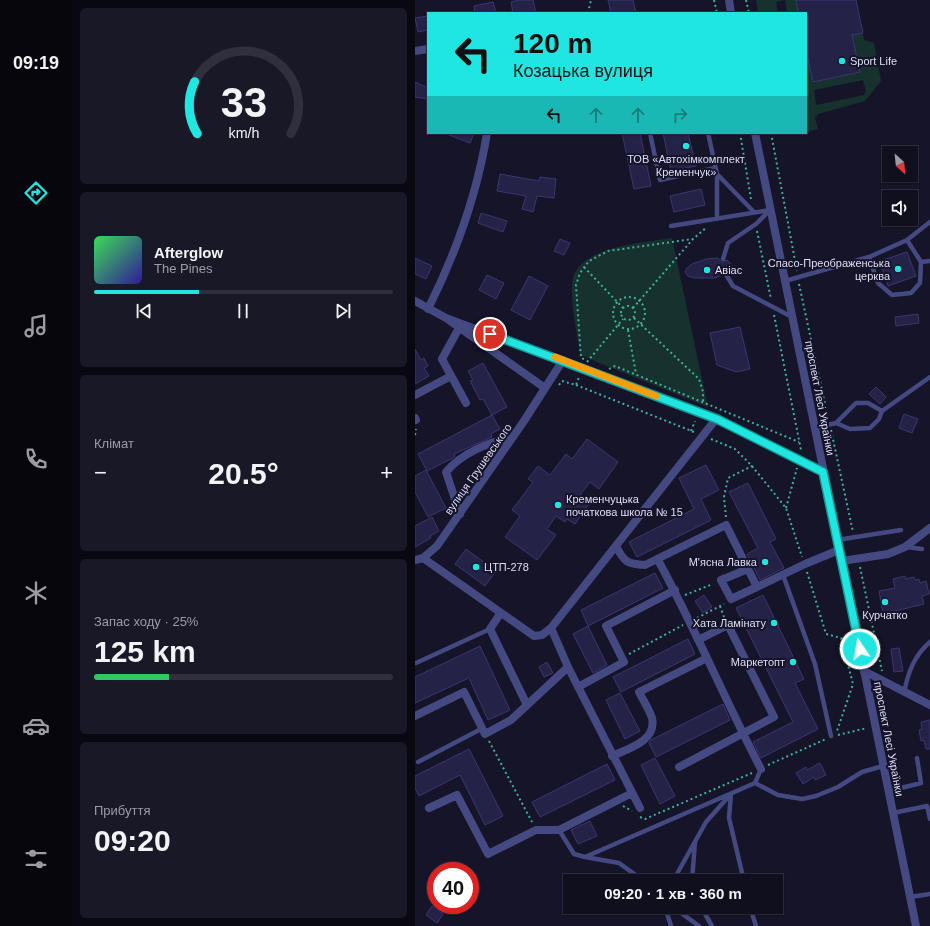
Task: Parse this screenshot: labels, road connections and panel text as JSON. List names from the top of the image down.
{
  "streets": {
    "street": ["проспект Лесі Українки", "вулиця Грушевського"]
  },
  "places": [
    "Sport Life",
    "ТОВ «Автохімкомплект Кременчук»",
    "Спасо-Преображенська церква",
    "Авіас",
    "Кременчуцька початкова школа № 15",
    "М'ясна Лавка",
    "ЦТП-278",
    "Курчатко",
    "Хата Ламінату",
    "Маркетопт"
  ],
  "north": "bottom right",
  "page": {
    "tabs": "09:19",
    "turn": ["120 m", "Козацька вулиця"],
    "song": ["Afterglow", "The Pines"],
    "tile": [
      "Клімат",
      ["Запас ходу · 25%", "125 km"],
      ["Прибуття", "09:20"]
    ],
    "heat": ["−", "20.5°", "+"],
    "limit": "40",
    "trip": "09:20 · 1 хв · 360 m",
    "gauge": ["33", "km/h"]
  }
}
